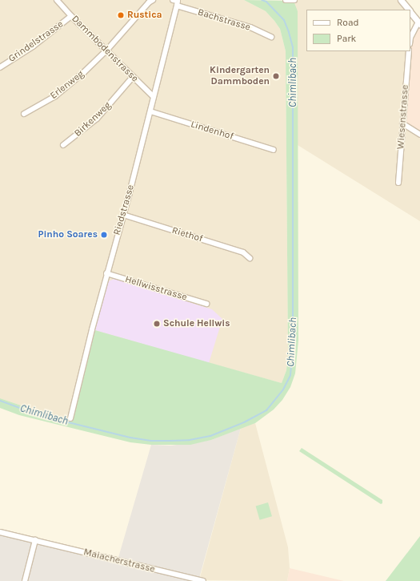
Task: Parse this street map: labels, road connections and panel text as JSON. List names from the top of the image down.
{
  "streets": {
    "street": [
      "Bachstrasse",
      "Grindelstrasse",
      "Dammbodenstrasse",
      "Erlenweg",
      "Wiesenstrasse",
      "Birkenweg",
      "Lindenhof",
      "Riedstrasse",
      "Riethof",
      "Hellwisstrasse",
      "Maiacherstrasse"
    ]
  },
  "crossings": [
    ["Bachstrasse", "Riedstrasse"],
    ["Grindelstrasse", "Dammbodenstrasse"],
    ["Dammbodenstrasse", "Erlenweg"],
    ["Dammbodenstrasse", "Birkenweg"],
    ["Dammbodenstrasse", "Riedstrasse"],
    ["Lindenhof", "Riedstrasse"],
    ["Riedstrasse", "Riethof"],
    ["Riedstrasse", "Hellwisstrasse"]
  ],
  "water": ["Chimlibach"],
  "places": [
    "Rustica",
    "Kindergarten Dammboden",
    "Pinho Soares",
    "Schule Hellwis"
  ],
  "legend": ["Road", "Park"]
}
